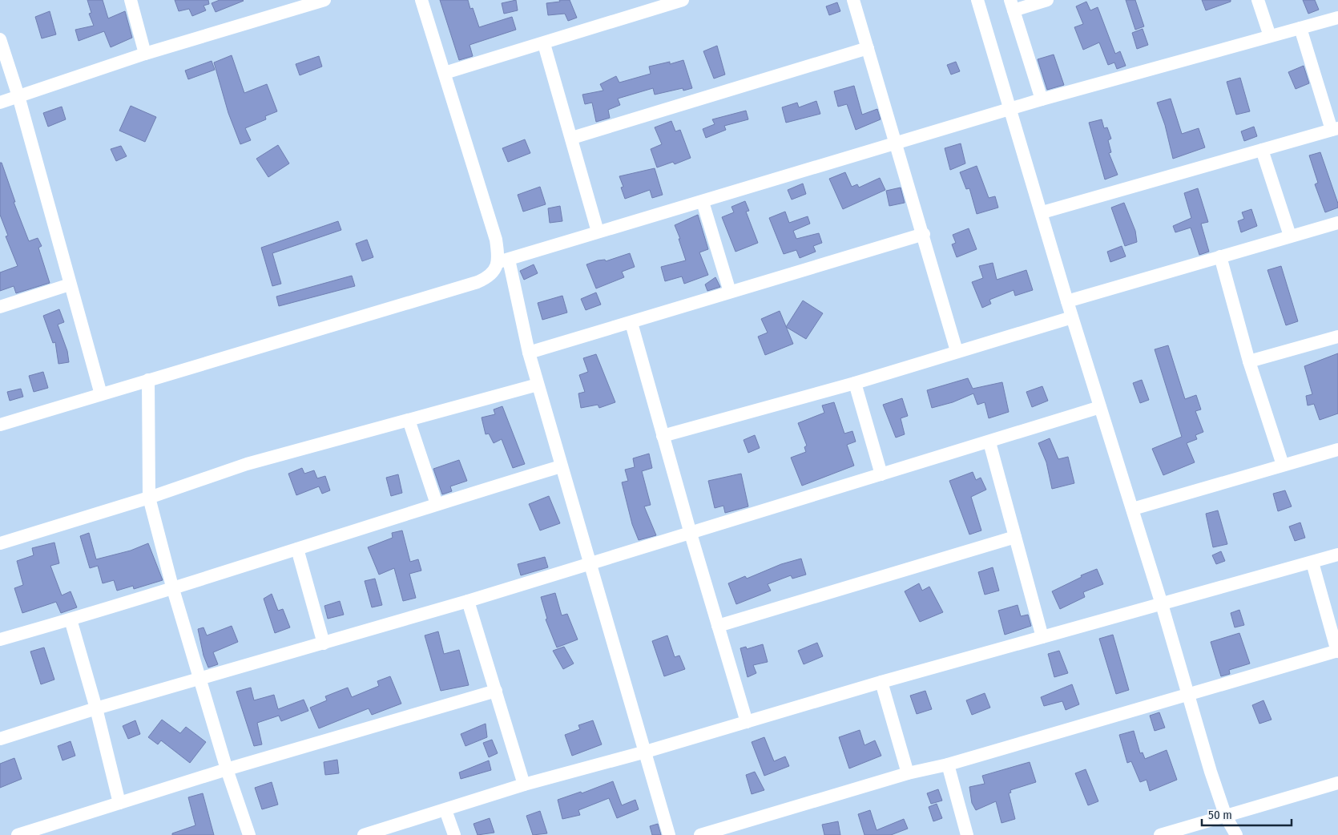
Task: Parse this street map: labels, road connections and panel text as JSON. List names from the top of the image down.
{
  "scale_bar": "50 m"
}
